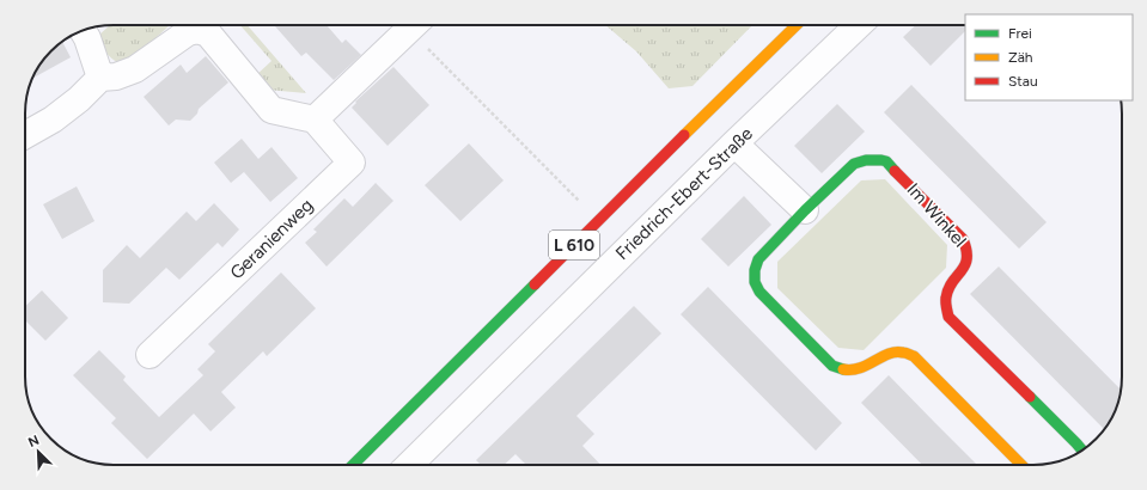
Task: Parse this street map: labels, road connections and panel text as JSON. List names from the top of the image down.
{
  "streets": {
    "street": [
      "Friedrich-Ebert-Straße",
      "Im Winkel",
      "Geranienweg",
      "L 610"
    ]
  },
  "legend": ["Frei", "Zäh", "Stau"],
  "north": "top left"
}
